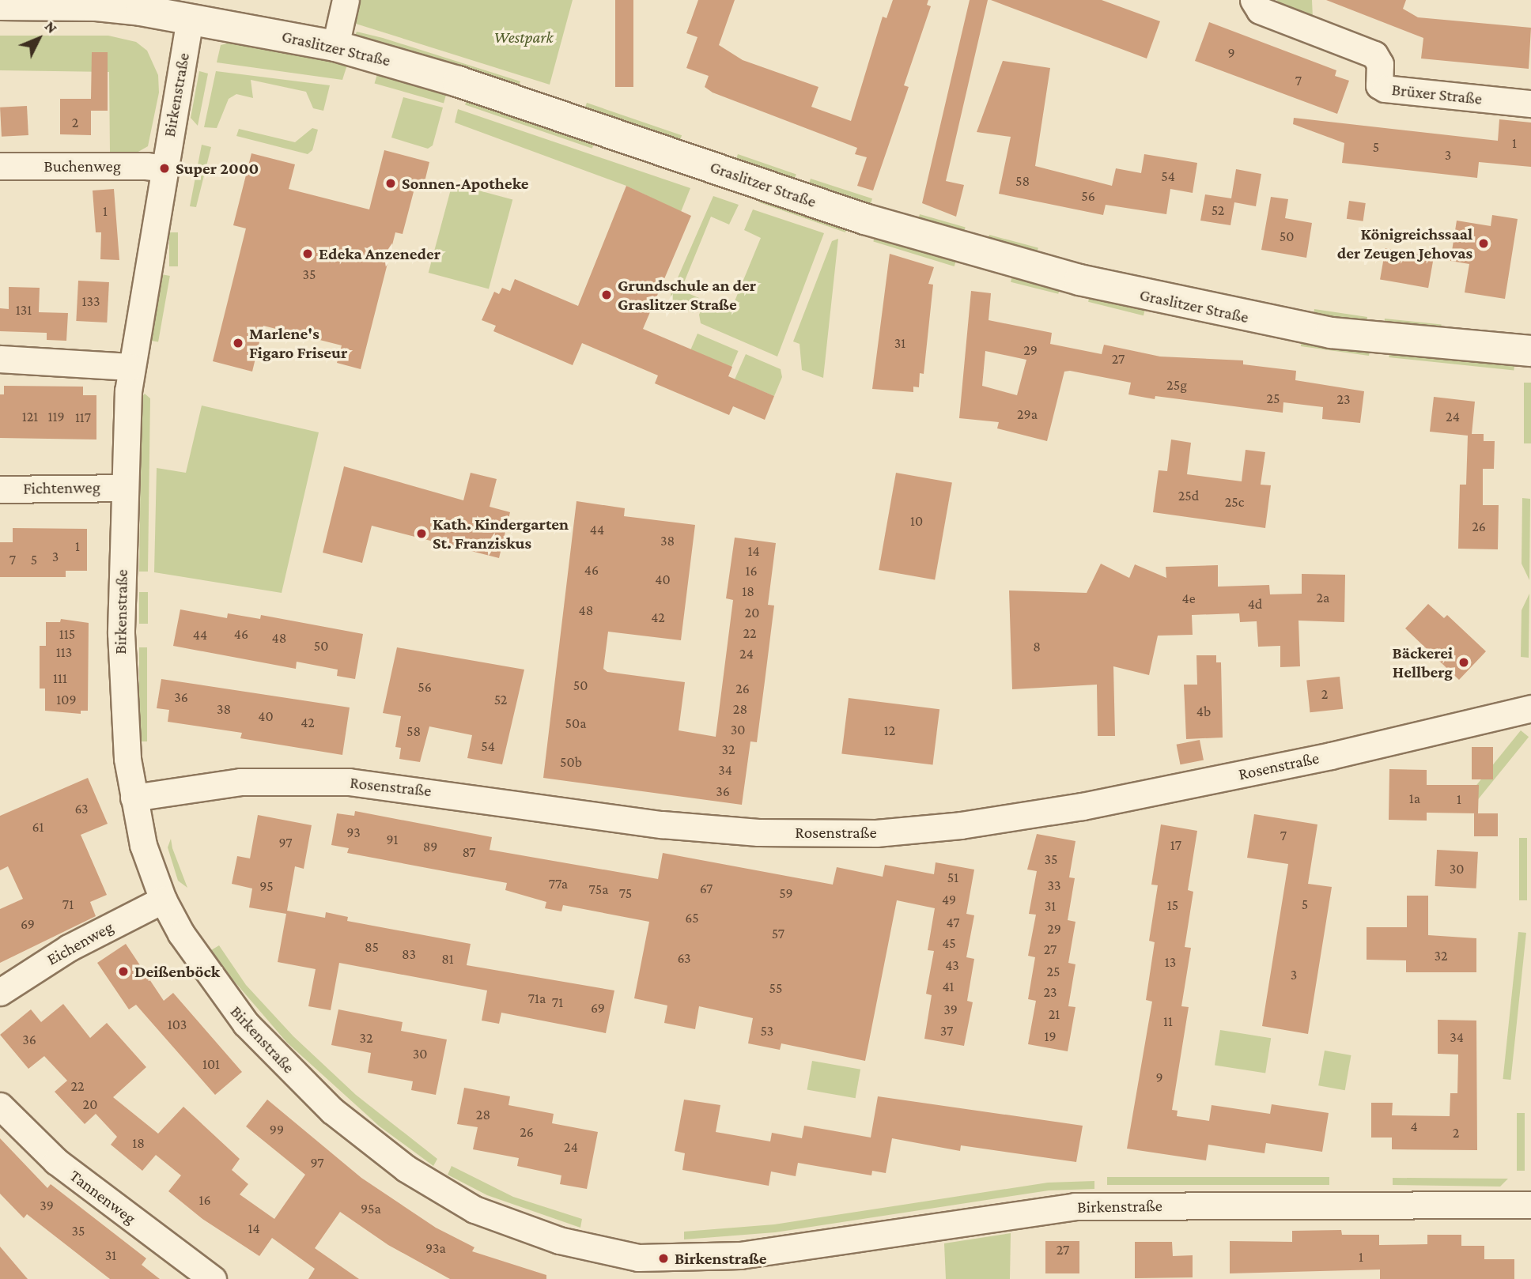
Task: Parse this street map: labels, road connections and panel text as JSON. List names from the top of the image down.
{
  "streets": {
    "street": [
      "Graslitzer Straße",
      "Brüxer Straße",
      "Birkenstraße",
      "Buchenweg",
      "Fichtenweg",
      "Rosenstraße",
      "Eichenweg",
      "Tannenweg"
    ]
  },
  "crossings": [
    ["Graslitzer Straße", "Birkenstraße"],
    ["Birkenstraße", "Buchenweg"],
    ["Birkenstraße", "Fichtenweg"],
    ["Birkenstraße", "Rosenstraße"],
    ["Birkenstraße", "Eichenweg"]
  ],
  "parks": ["Westpark"],
  "places": [
    "Super 2000",
    "Sonnen-Apotheke",
    "Königreichssaal der Zeugen Jehovas",
    "Edeka Anzeneder",
    "Grundschule an der Graslitzer Straße",
    "Marlene's Figaro Friseur",
    "Kath. Kindergarten St. Franziskus",
    "Bäckerei Hellberg",
    "Deißenböck",
    "Birkenstraße"
  ],
  "house_numbers": [
    "9",
    "7",
    "2",
    "1",
    "5",
    "3",
    "54",
    "58",
    "56",
    "52",
    "1",
    "50",
    "35",
    "133",
    "131",
    "31",
    "29",
    "27",
    "25g",
    "25",
    "23",
    "29a",
    "121",
    "119",
    "24",
    "117",
    "25d",
    "25c",
    "10",
    "26",
    "44",
    "38",
    "1",
    "14",
    "3",
    "7",
    "5",
    "46",
    "16",
    "40",
    "18",
    "2a",
    "4e",
    "4d",
    "48",
    "20",
    "42",
    "22",
    "115",
    "46",
    "44",
    "48",
    "50",
    "8",
    "113",
    "24",
    "111",
    "50",
    "56",
    "26",
    "2",
    "36",
    "109",
    "52",
    "38",
    "28",
    "4b",
    "40",
    "42",
    "50a",
    "30",
    "12",
    "58",
    "54",
    "32",
    "50b",
    "34",
    "36",
    "1a",
    "1",
    "63",
    "61",
    "93",
    "7",
    "91",
    "97",
    "17",
    "89",
    "87",
    "35",
    "30",
    "51",
    "77a",
    "33",
    "95",
    "67",
    "75a",
    "75",
    "59",
    "49",
    "71",
    "5",
    "15",
    "31",
    "65",
    "47",
    "69",
    "29",
    "57",
    "45",
    "85",
    "27",
    "83",
    "32",
    "63",
    "81",
    "13",
    "43",
    "25",
    "3",
    "41",
    "55",
    "23",
    "71a",
    "71",
    "69",
    "39",
    "21",
    "11",
    "103",
    "53",
    "37",
    "19",
    "34",
    "32",
    "36",
    "30",
    "101",
    "9",
    "22",
    "20",
    "28",
    "4",
    "99",
    "26",
    "2",
    "18",
    "24",
    "97",
    "16",
    "39",
    "95a",
    "14",
    "35",
    "93a",
    "27",
    "31",
    "1"
  ],
  "north": "top right"
}
